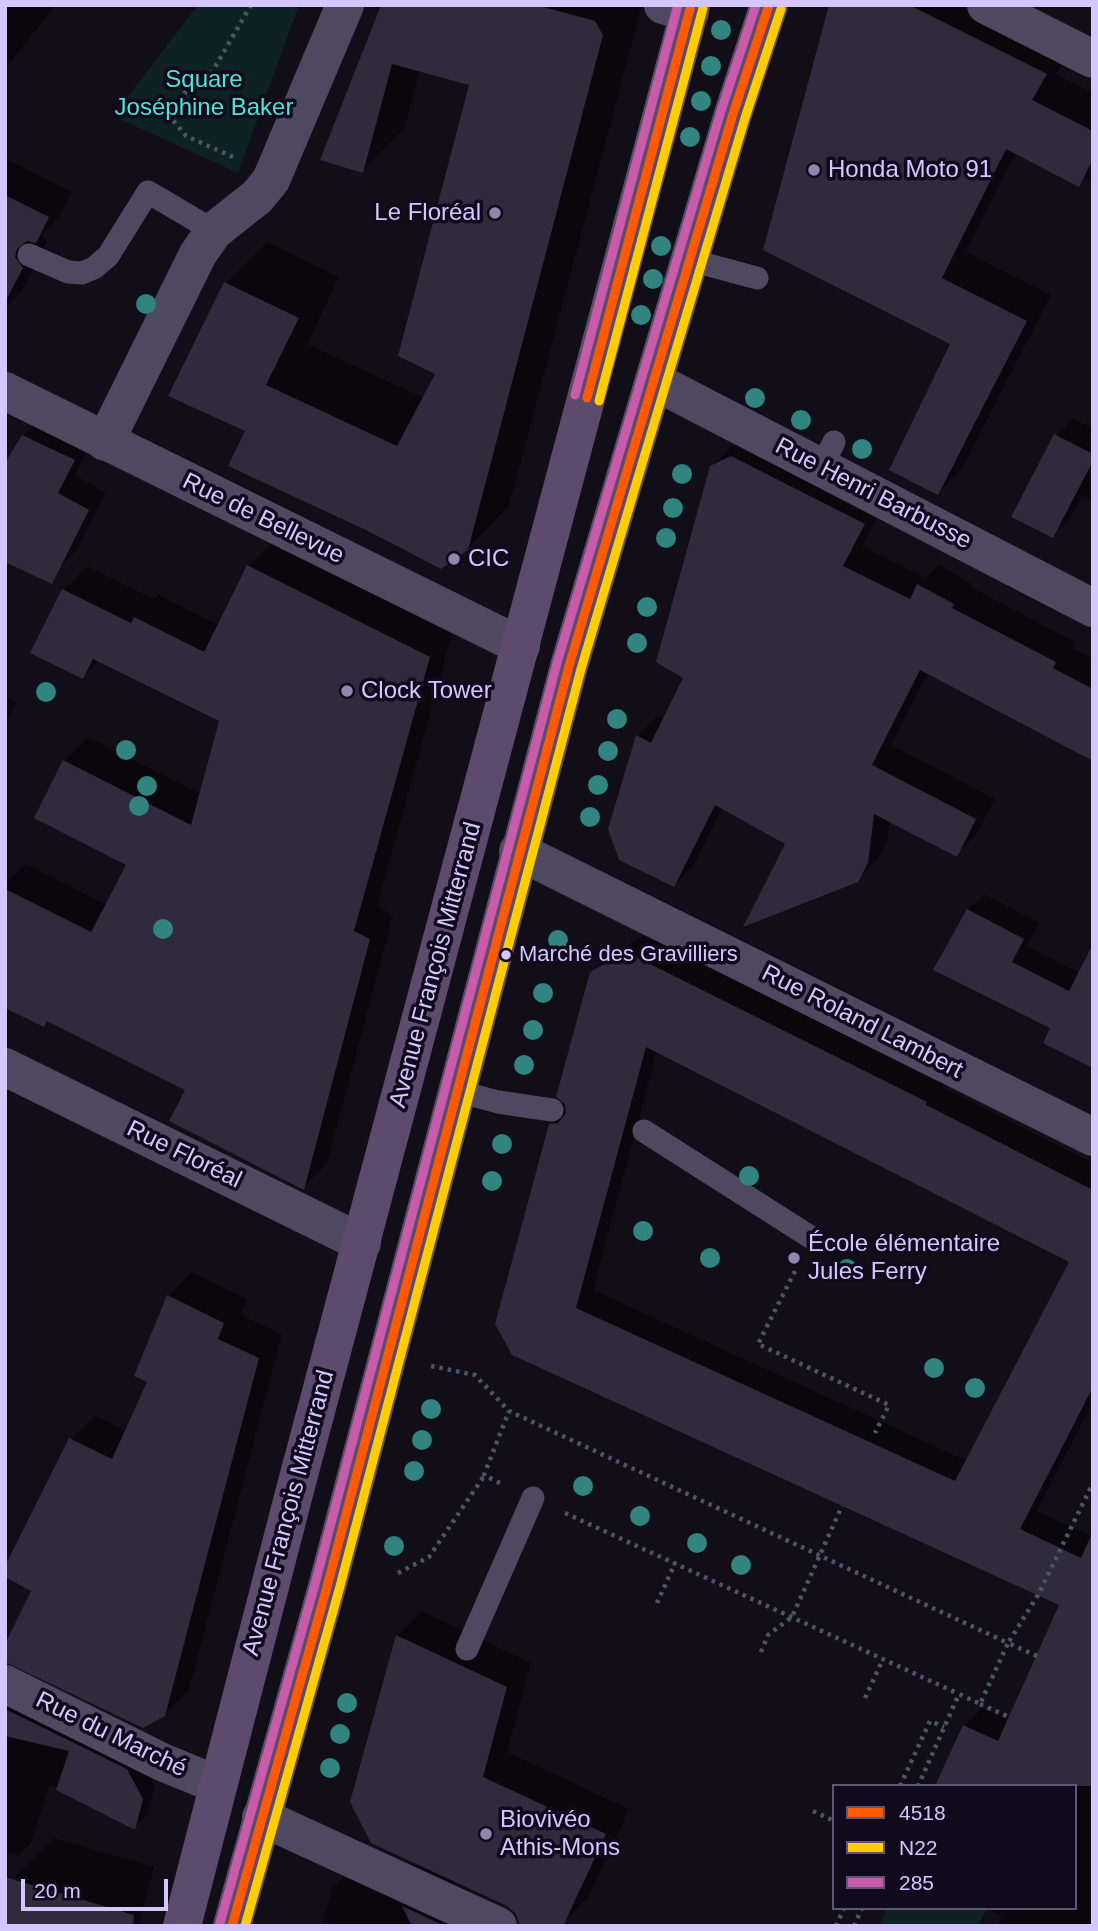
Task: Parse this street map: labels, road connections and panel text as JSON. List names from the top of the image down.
{
  "streets": {
    "main road": ["Avenue François Mitterrand"],
    "street": [
      "Rue Henri Barbusse",
      "Rue de Bellevue",
      "Rue Roland Lambert",
      "Rue Floréal",
      "Rue du Marché"
    ]
  },
  "crossings": [
    ["Rue Henri Barbusse", "Avenue François Mitterrand"],
    ["Rue de Bellevue", "Avenue François Mitterrand"],
    ["Avenue François Mitterrand", "Rue Roland Lambert"],
    ["Avenue François Mitterrand", "Rue Floréal"],
    ["Avenue François Mitterrand", "Rue du Marché"]
  ],
  "parks": ["Square Joséphine Baker"],
  "places": [
    "Honda Moto 91",
    "Le Floréal",
    "CIC",
    "Clock Tower",
    "Marché des Gravilliers",
    "École élémentaire Jules Ferry",
    "Biovivéo Athis-Mons"
  ],
  "lines": ["transit line 4518", "transit line 285", "transit line N22"],
  "legend": ["4518", "N22", "285"],
  "scale_bar": "20 m"
}
